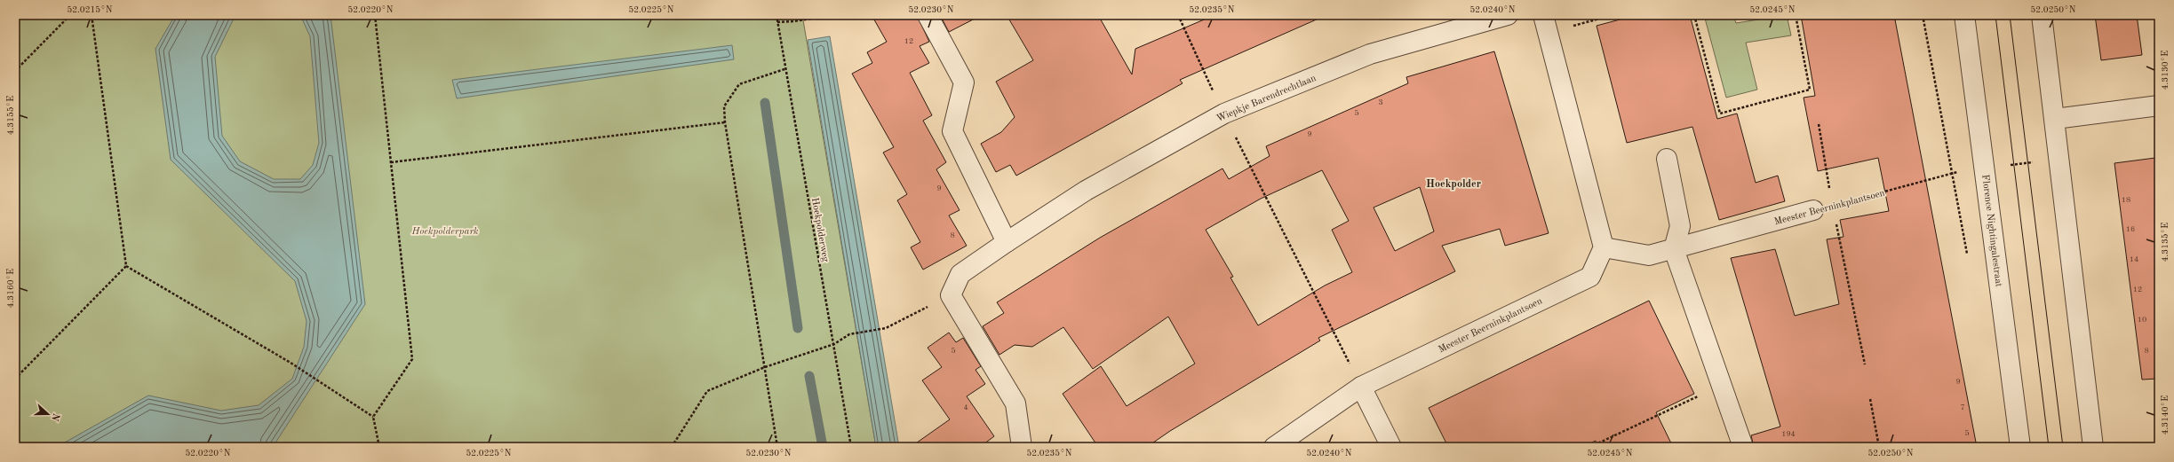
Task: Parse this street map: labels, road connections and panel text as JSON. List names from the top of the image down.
{
  "streets": {
    "street": ["Wiepkje Barendrechtlaan", "Meester Beerninkplantsoen", "Florence Nightingalestraat"],
    "path": ["Hoekpolderweg"]
  },
  "crossings": [
    ["Meester Beerninkplantsoen", "Florence Nightingalestraat"]
  ],
  "districts": ["Hoekpolder"],
  "parks": ["Hoekpolderpark"],
  "house_numbers": [
    "12",
    "3",
    "5",
    "9",
    "9",
    "18",
    "16",
    "8",
    "14",
    "12",
    "10",
    "5",
    "8",
    "9",
    "4",
    "7",
    "5",
    "194"
  ],
  "north": "right",
  "coordinates": [
    "52.0215°N",
    "52.0220°N",
    "52.0225°N",
    "52.0230°N",
    "52.0235°N",
    "52.0240°N",
    "52.0245°N",
    "52.0250°N",
    "4.3130°E",
    "4.3155°E",
    "4.3135°E",
    "4.3160°E",
    "4.3140°E"
  ]
}
